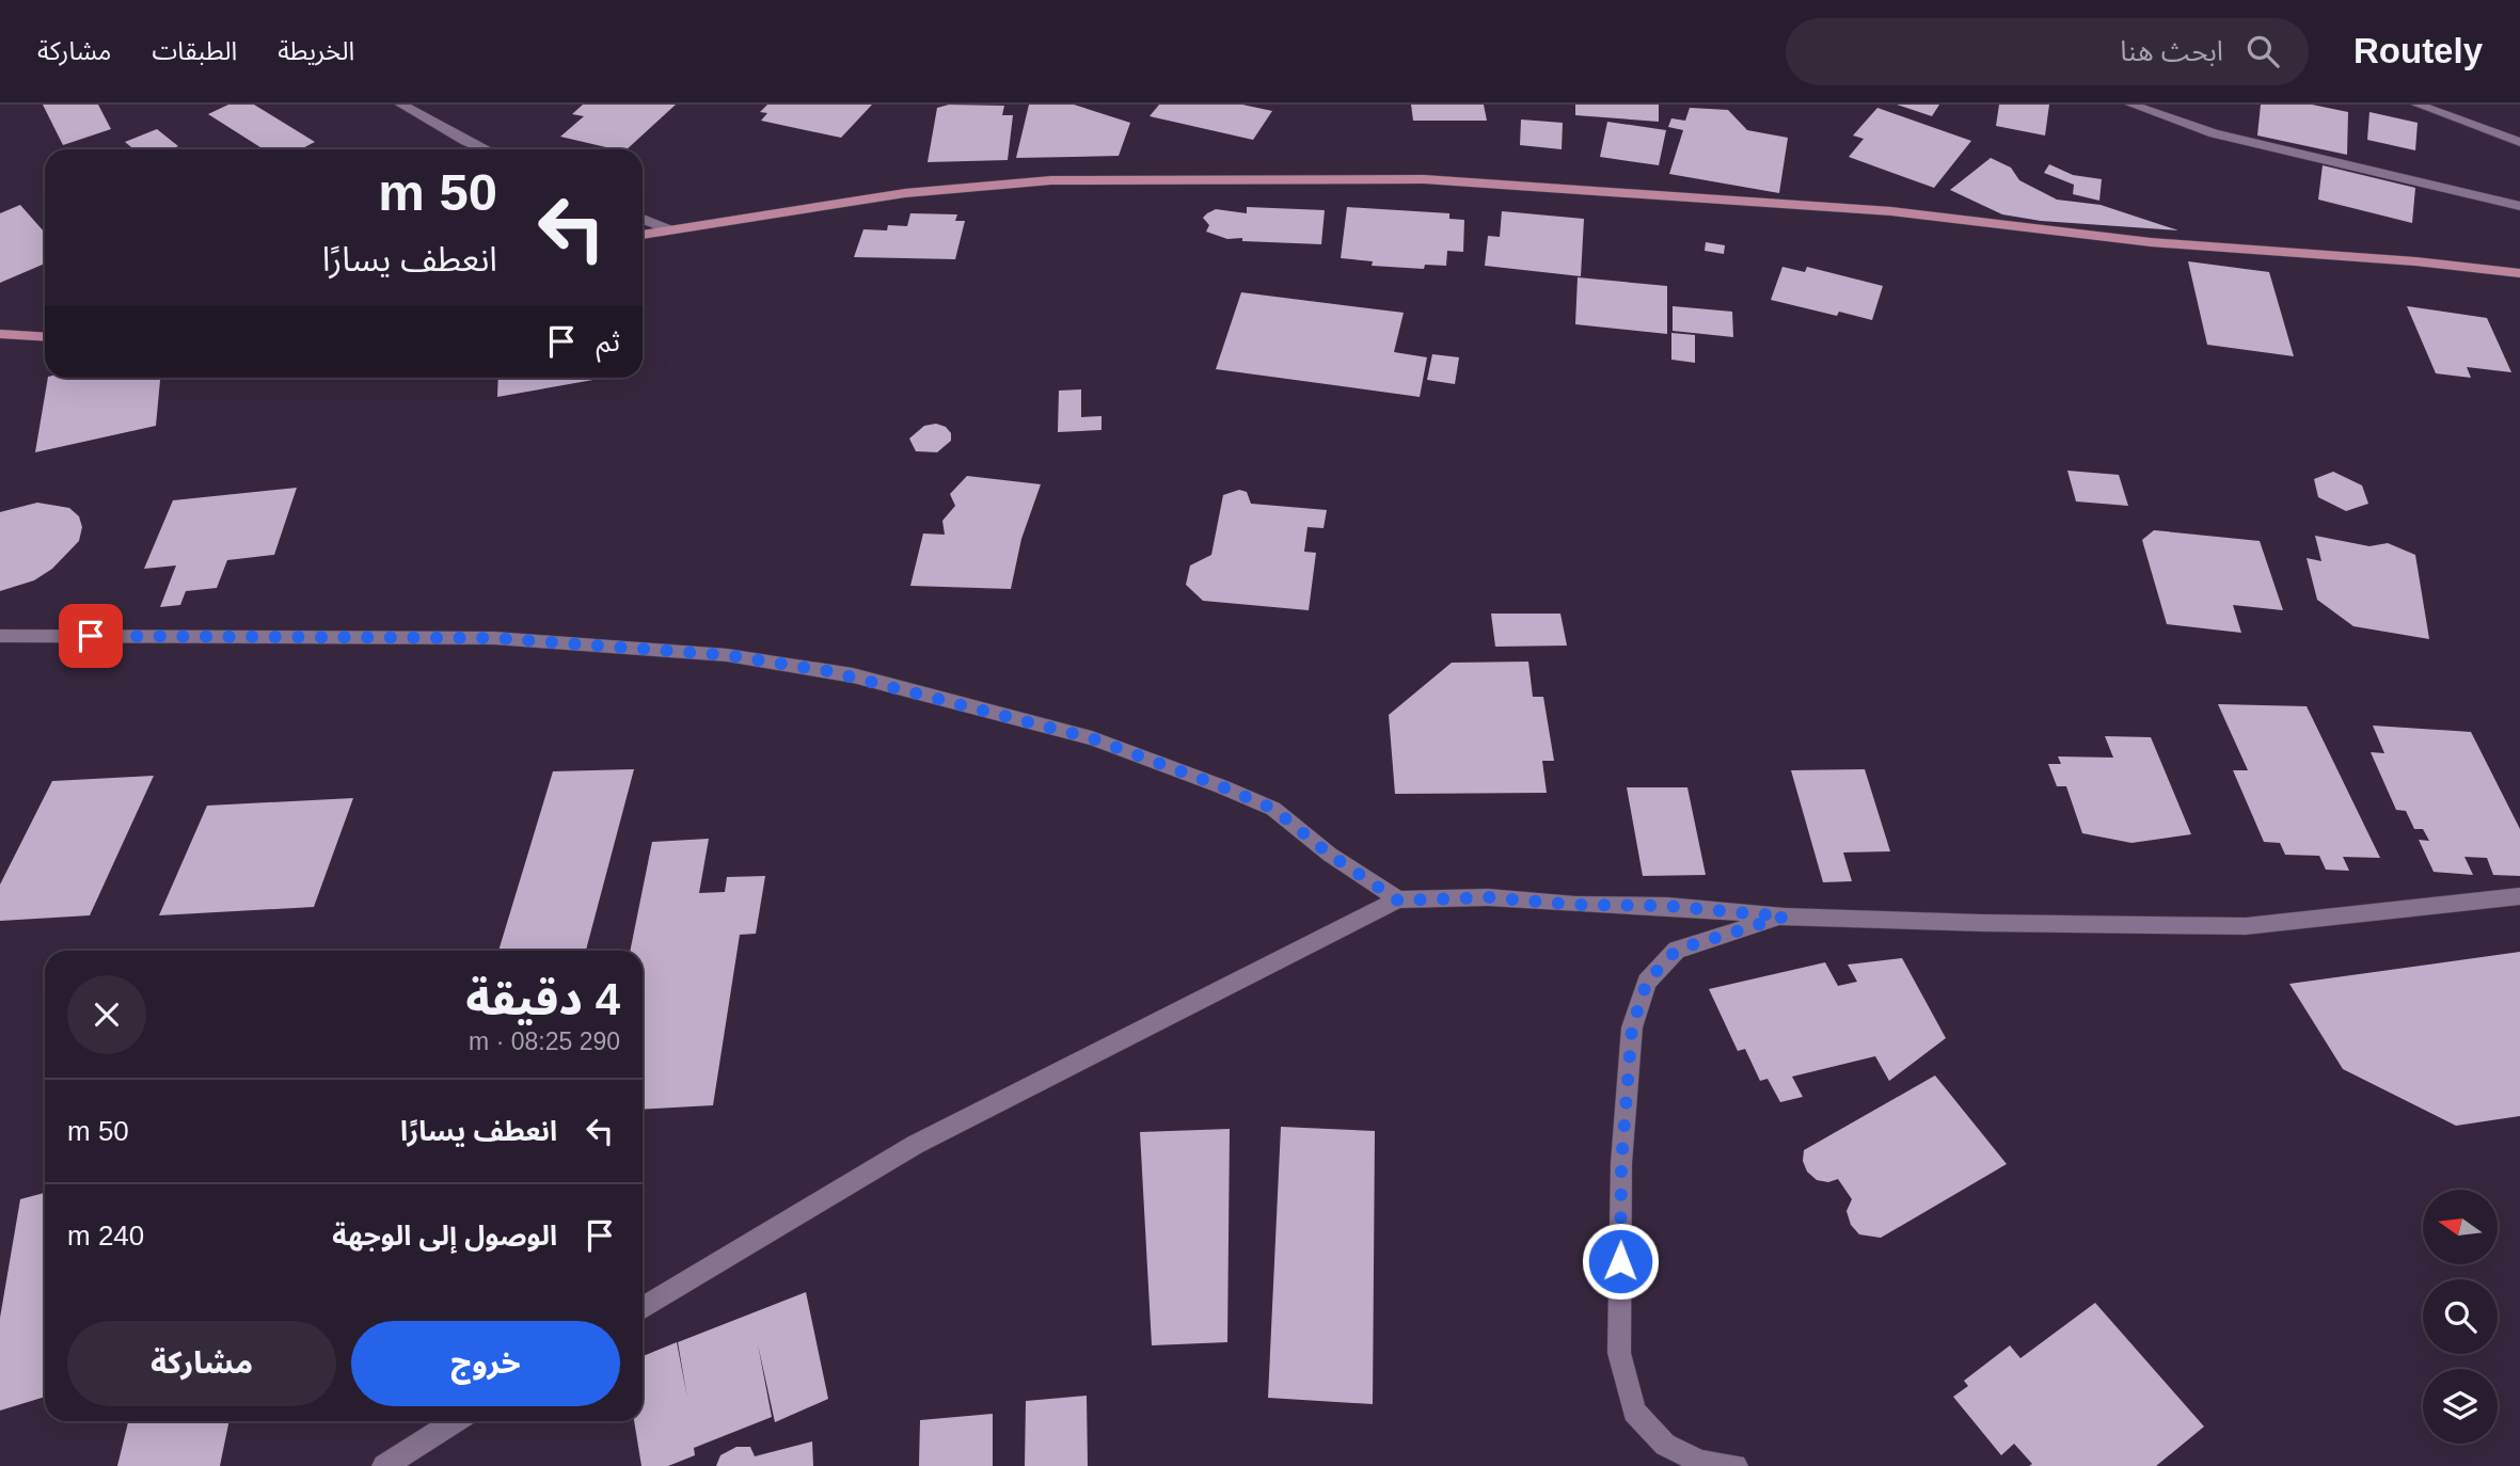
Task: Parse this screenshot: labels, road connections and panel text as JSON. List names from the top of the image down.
{
  "north": "left",
  "page": {
    "header": "Routely",
    "search": "ابحث هنا",
    "nav": ["الخريطة", "الطبقات", "مشاركة"],
    "turn": ["50 m", "انعطف يسارًا"],
    "then": "ثم",
    "heading": ["4 دقيقة", "290 m · 08:25"],
    "list": [
      {
        "name": "انعطف يسارًا",
        "value": "50 m"
      },
      {
        "name": "الوصول إلى الوجهة",
        "value": "240 m"
      }
    ],
    "buttons": ["خروج", "مشاركة"]
  }
}
